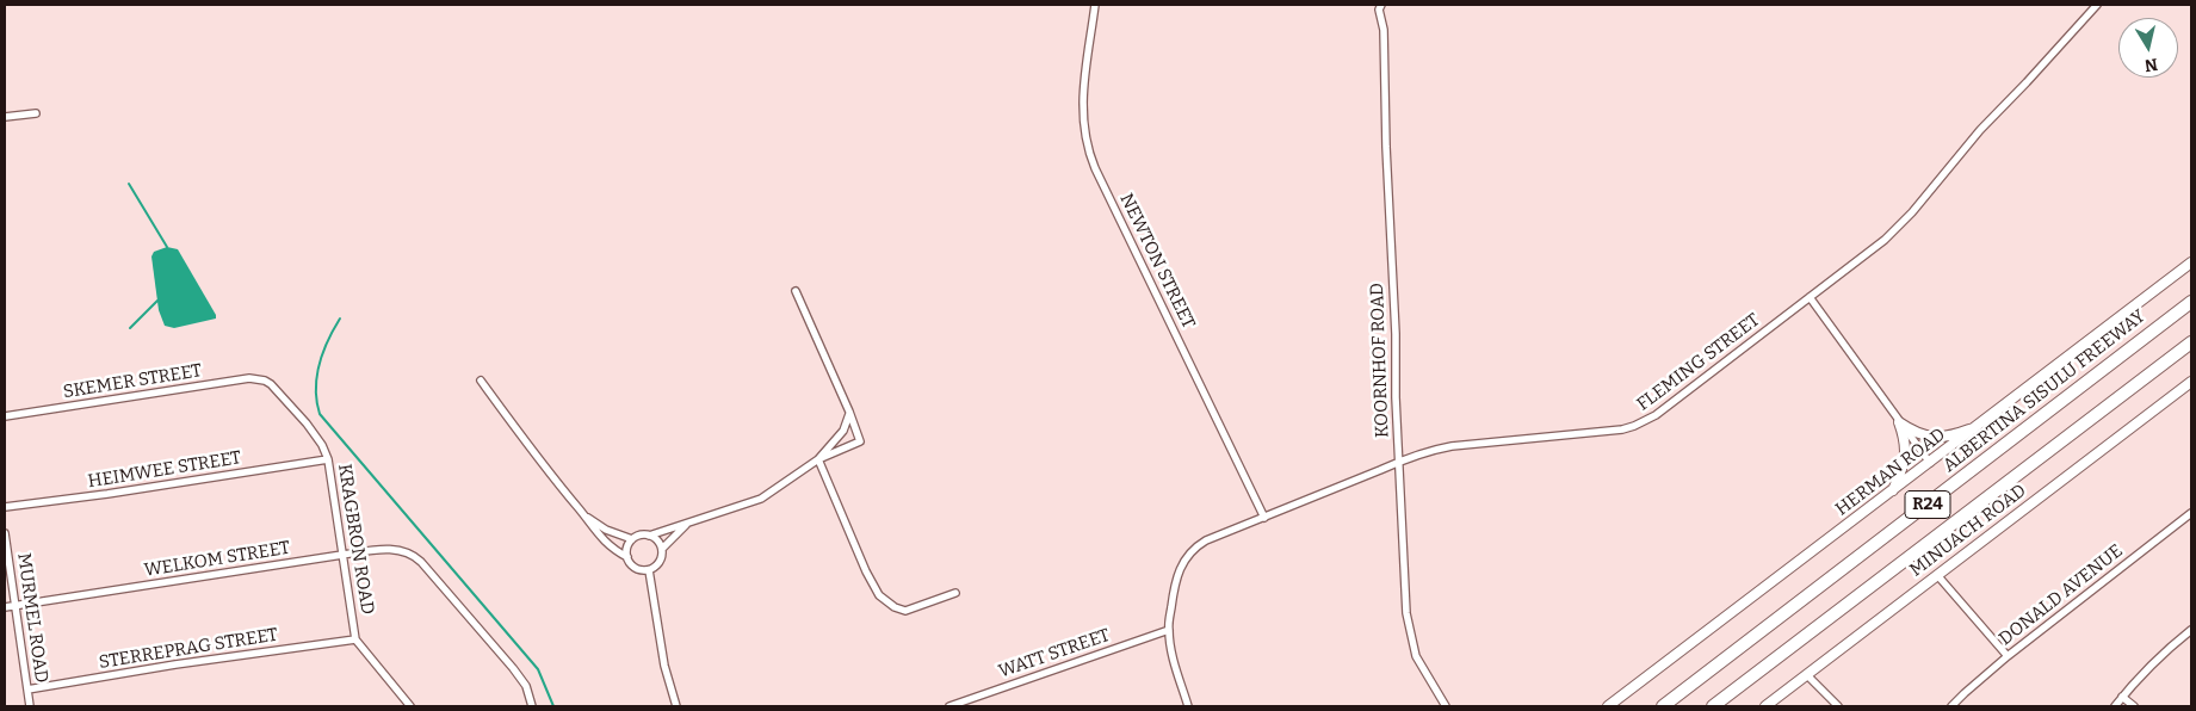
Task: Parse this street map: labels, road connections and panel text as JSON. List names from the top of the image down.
{
  "streets": {
    "highway": ["ALBERTINA SISULU FREEWAY", "R24"],
    "main road": ["HERMAN ROAD", "MINUACH ROAD"],
    "street": [
      "NEWTON STREET",
      "KOORNHOF ROAD",
      "FLEMING STREET",
      "SKEMER STREET",
      "HEIMWEE STREET",
      "KRAGBRON ROAD",
      "WELKOM STREET",
      "DONALD AVENUE",
      "MURMEL ROAD",
      "STERREPRAG STREET",
      "WATT STREET"
    ]
  },
  "crossings": [
    ["NEWTON STREET", "FLEMING STREET"],
    ["KOORNHOF ROAD", "FLEMING STREET"],
    ["FLEMING STREET", "WATT STREET"],
    ["SKEMER STREET", "KRAGBRON ROAD"],
    ["HEIMWEE STREET", "KRAGBRON ROAD"],
    ["KRAGBRON ROAD", "WELKOM STREET"],
    ["KRAGBRON ROAD", "STERREPRAG STREET"],
    ["WELKOM STREET", "MURMEL ROAD"],
    ["MURMEL ROAD", "STERREPRAG STREET"]
  ],
  "north": "bottom"
}
